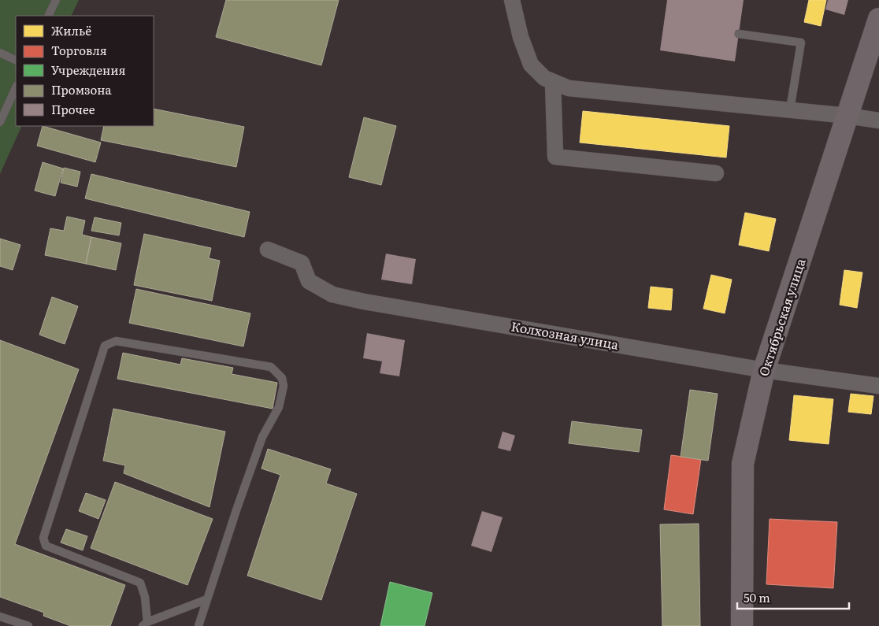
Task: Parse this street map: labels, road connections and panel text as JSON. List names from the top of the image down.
{
  "streets": {
    "street": ["Октябрьская улица", "Колхозная улица"]
  },
  "crossings": [
    ["Октябрьская улица", "Колхозная улица"]
  ],
  "legend": [
    "Жильё",
    "Торговля",
    "Учреждения",
    "Промзона",
    "Прочее"
  ],
  "scale_bar": "50 m"
}
